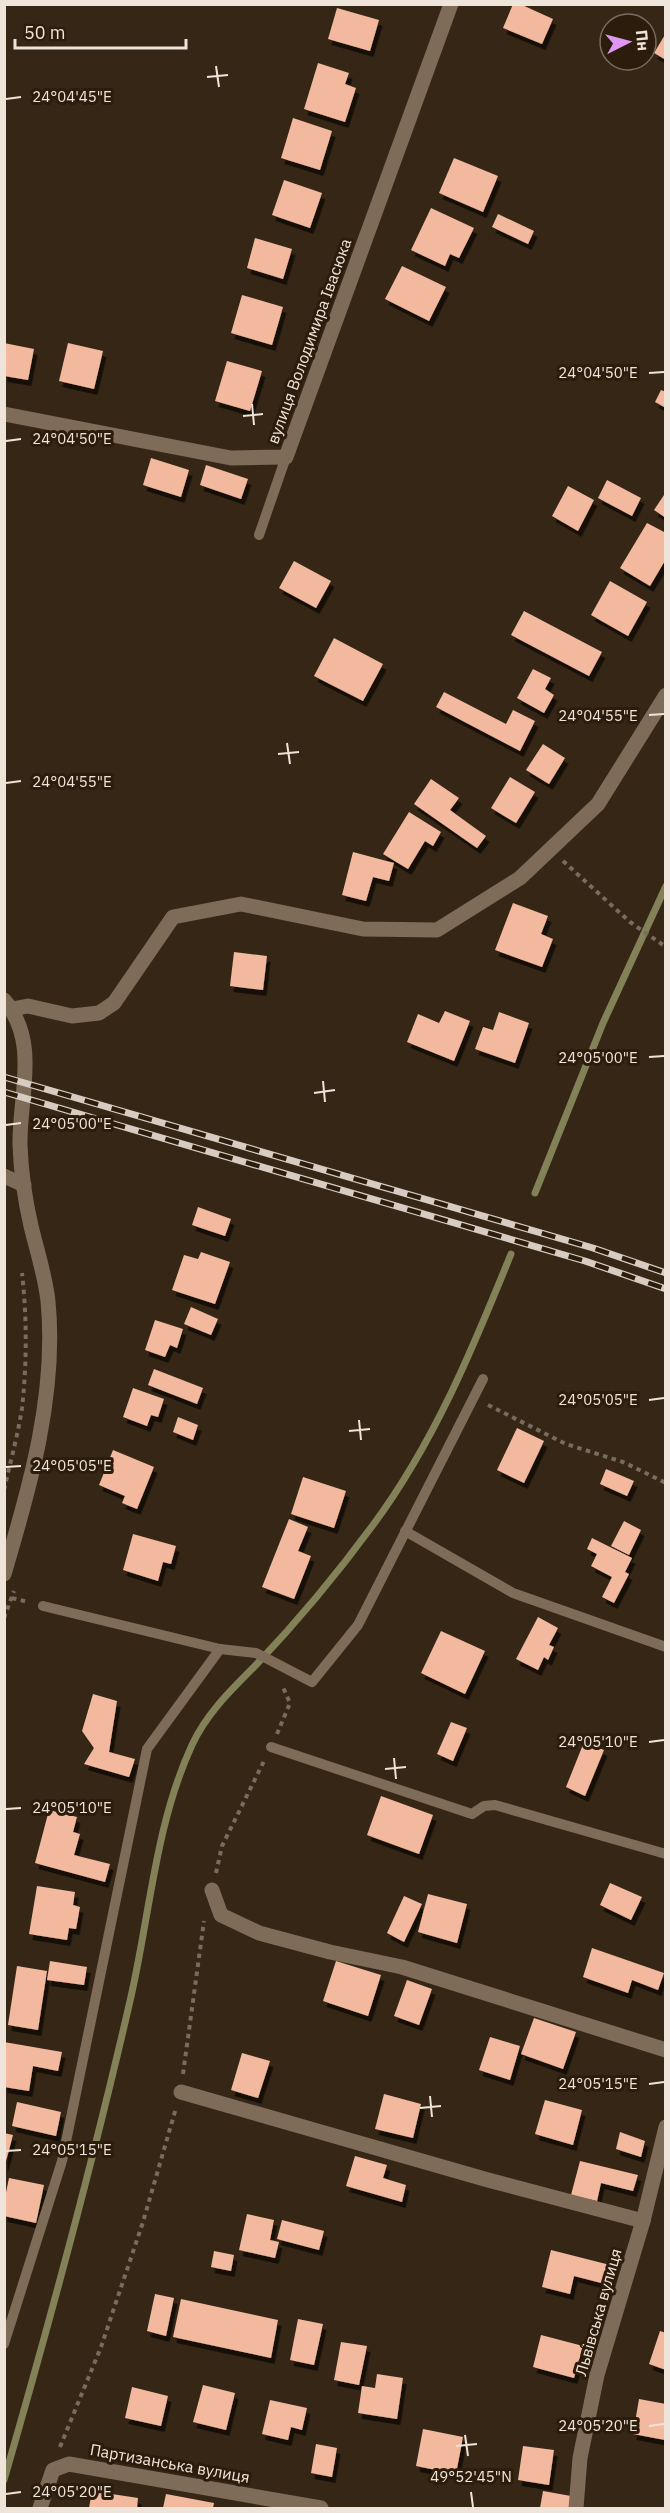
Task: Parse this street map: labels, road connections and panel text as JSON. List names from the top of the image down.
{
  "streets": {
    "street": ["вулиця Володимира Івасюка", "Львівська вулиця", "Партизанська вулиця"]
  },
  "scale_bar": "50 m",
  "north": "right",
  "coordinates": [
    "24°04'45\"E",
    "24°04'50\"E",
    "24°04'55\"E",
    "24°05'00\"E",
    "24°05'05\"E",
    "24°05'10\"E",
    "24°05'15\"E",
    "24°05'20\"E",
    "49°52'45\"N"
  ]
}
